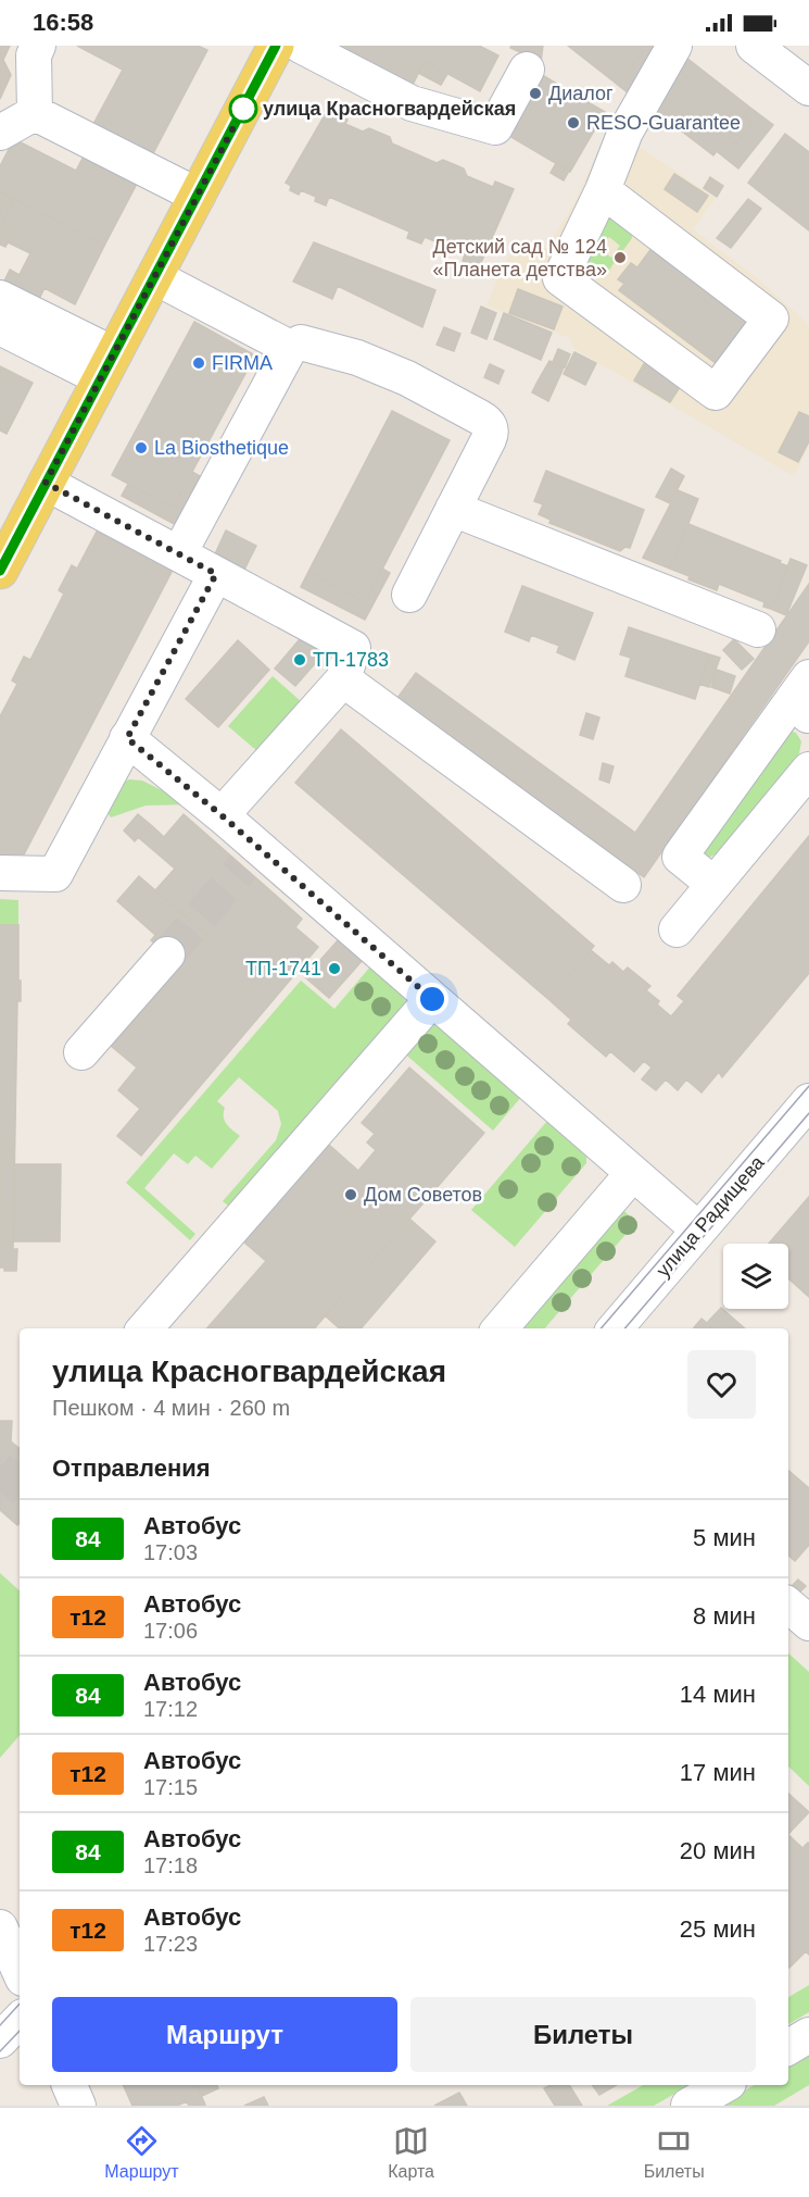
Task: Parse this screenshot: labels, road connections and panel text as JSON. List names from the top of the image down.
{
  "streets": {
    "street": ["улица Радищева"]
  },
  "places": [
    "Диалог",
    "улица Красногвардейская",
    "RESO-Guarantee",
    "Детский сад № 124 «Планета детства»",
    "FIRMA",
    "La Biosthetique",
    "ТП-1783",
    "ТП-1741",
    "Дом Советов"
  ],
  "lines": ["bus line 84"],
  "page": {
    "status": "16:58",
    "heading": [
      ["улица Красногвардейская", "Пешком · 4 мин · 260 m"],
      "Отправления"
    ],
    "list": [
      {
        "mark": "84",
        "name": "Автобус",
        "note": "17:03",
        "value": "5 мин"
      },
      {
        "mark": "т12",
        "name": "Автобус",
        "note": "17:06",
        "value": "8 мин"
      },
      {
        "mark": "84",
        "name": "Автобус",
        "note": "17:12",
        "value": "14 мин"
      },
      {
        "mark": "т12",
        "name": "Автобус",
        "note": "17:15",
        "value": "17 мин"
      },
      {
        "mark": "84",
        "name": "Автобус",
        "note": "17:18",
        "value": "20 мин"
      },
      {
        "mark": "т12",
        "name": "Автобус",
        "note": "17:23",
        "value": "25 мин"
      }
    ],
    "buttons": ["Маршрут", "Билеты"],
    "tabs": ["Маршрут", "Карта", "Билеты"]
  }
}
